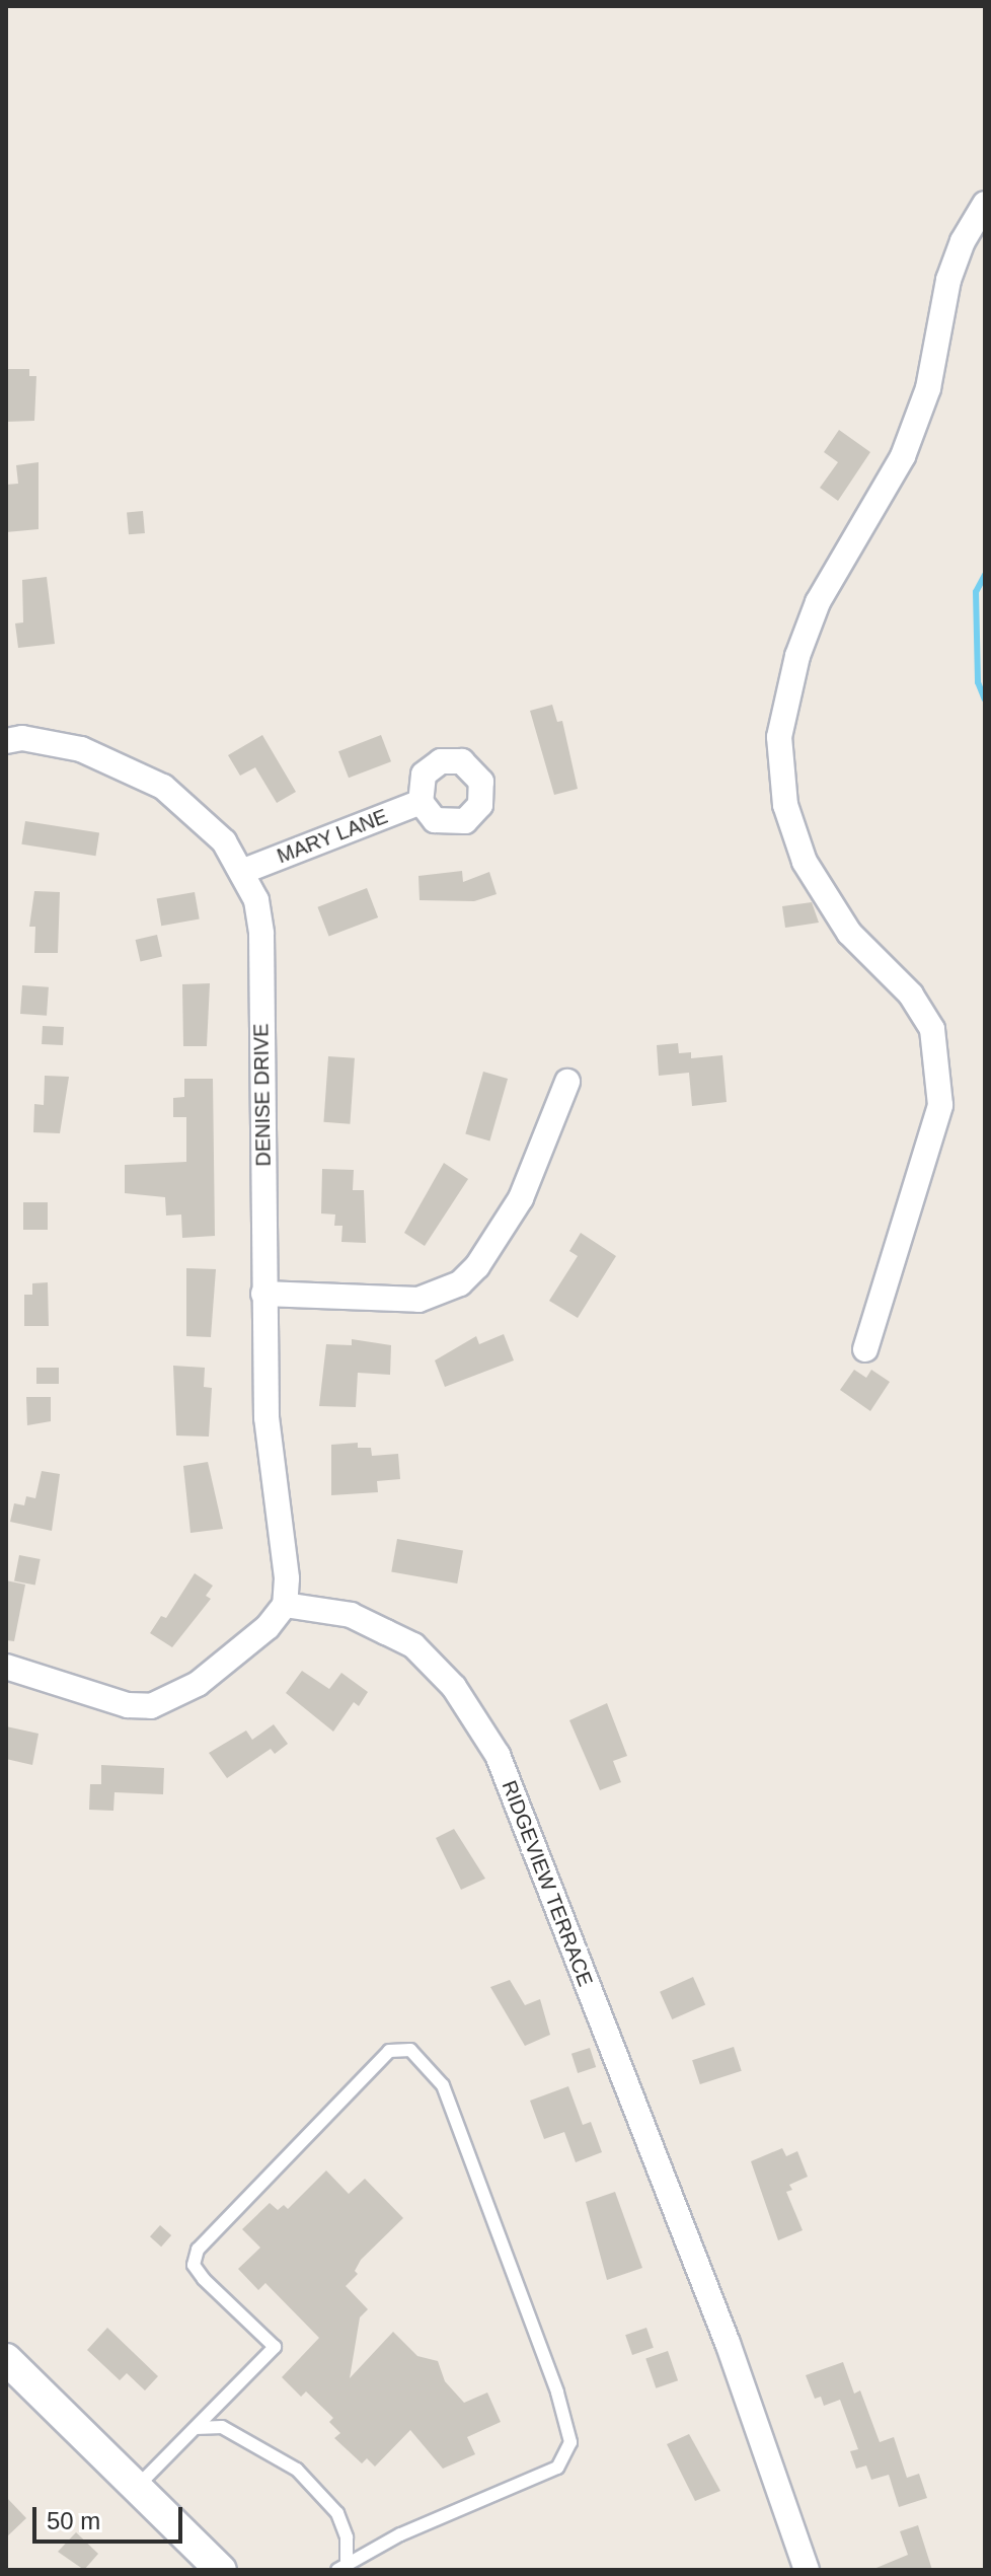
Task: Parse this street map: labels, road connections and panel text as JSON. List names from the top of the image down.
{
  "streets": {
    "street": ["MARY LANE", "DENISE DRIVE", "RIDGEVIEW TERRACE"]
  },
  "crossings": [
    ["MARY LANE", "DENISE DRIVE"],
    ["DENISE DRIVE", "RIDGEVIEW TERRACE"]
  ],
  "scale_bar": "50 m"
}
